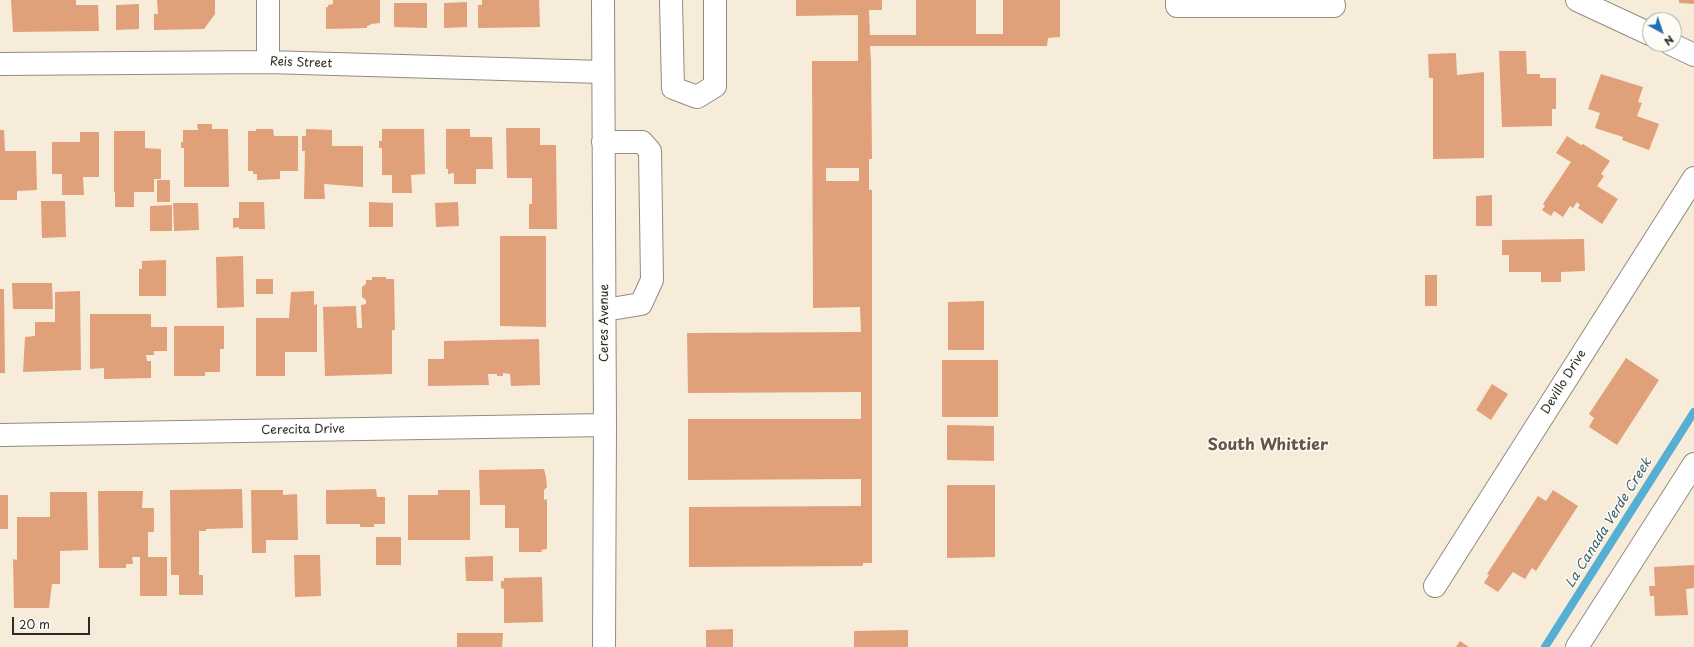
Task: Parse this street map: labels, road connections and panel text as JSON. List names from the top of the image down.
{
  "streets": {
    "street": [
      "Reis Street",
      "Ceres Avenue",
      "Devillo Drive",
      "Cerecita Drive"
    ]
  },
  "crossings": [
    ["Reis Street", "Ceres Avenue"],
    ["Ceres Avenue", "Cerecita Drive"]
  ],
  "districts": ["South Whittier"],
  "water": ["La Canada Verde Creek"],
  "scale_bar": "20 m",
  "north": "bottom right"
}
